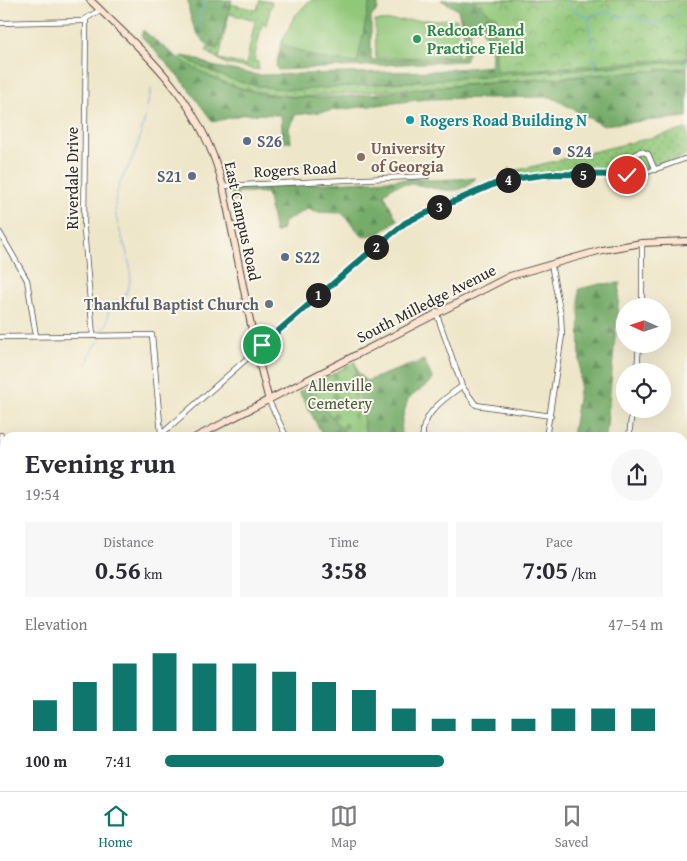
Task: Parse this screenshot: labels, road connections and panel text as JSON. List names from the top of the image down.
{
  "streets": {
    "main road": ["East Campus Road", "South Milledge Avenue"],
    "street": ["Rogers Road", "Riverdale Drive"]
  },
  "crossings": [
    ["Rogers Road", "East Campus Road"],
    ["East Campus Road", "South Milledge Avenue"]
  ],
  "parks": ["Allenville Cemetery"],
  "places": [
    "Redcoat Band Practice Field",
    "Rogers Road Building N",
    "S26",
    "S24",
    "University of Georgia",
    "S21",
    "S22",
    "Thankful Baptist Church"
  ],
  "north": "left",
  "page": {
    "pins": [
      "5",
      "4",
      "3",
      "2",
      "1"
    ],
    "heading": ["Evening run", "19:54"],
    "stats": [
      ["Distance", "0.56 km"],
      ["Time", "3:58"],
      ["Pace", "7:05 /km"]
    ],
    "chart": ["Elevation", "47–54 m"],
    "list": [
      {
        "name": "100 m",
        "note": "7:41"
      }
    ],
    "tabs": ["Home", "Map", "Saved"]
  }
}
